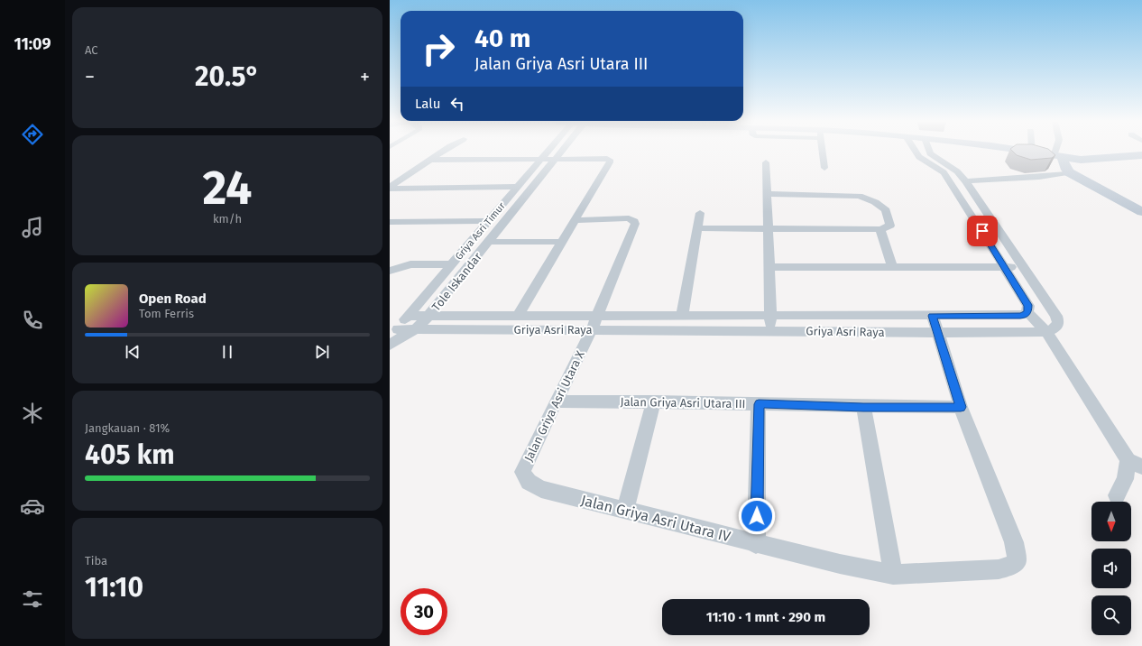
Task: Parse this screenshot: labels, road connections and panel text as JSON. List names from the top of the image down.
{
  "streets": {
    "street": [
      "Griya Asri Timur",
      "Tole Iskandar",
      "Griya Asri Raya",
      "Jalan Griya Asri Utara III",
      "Jalan Griya Asri Utara X",
      "Jalan Griya Asri Utara IV"
    ]
  },
  "crossings": [
    ["Griya Asri Timur", "Griya Asri Raya"],
    ["Tole Iskandar", "Griya Asri Raya"],
    ["Griya Asri Raya", "Jalan Griya Asri Utara X"],
    ["Jalan Griya Asri Utara III", "Jalan Griya Asri Utara X"],
    ["Jalan Griya Asri Utara III", "Jalan Griya Asri Utara IV"],
    ["Jalan Griya Asri Utara X", "Jalan Griya Asri Utara IV"]
  ],
  "north": "bottom",
  "page": {
    "tabs": "11:09",
    "tile": [
      "AC",
      ["24", "km/h"],
      ["Jangkauan · 81%", "405 km"],
      ["Tiba", "11:10"]
    ],
    "turn": ["40 m", "Jalan Griya Asri Utara III"],
    "heat": ["−", "20.5°", "+"],
    "then": "Lalu",
    "song": ["Open Road", "Tom Ferris"],
    "limit": "30",
    "trip": "11:10 · 1 mnt · 290 m"
  }
}
